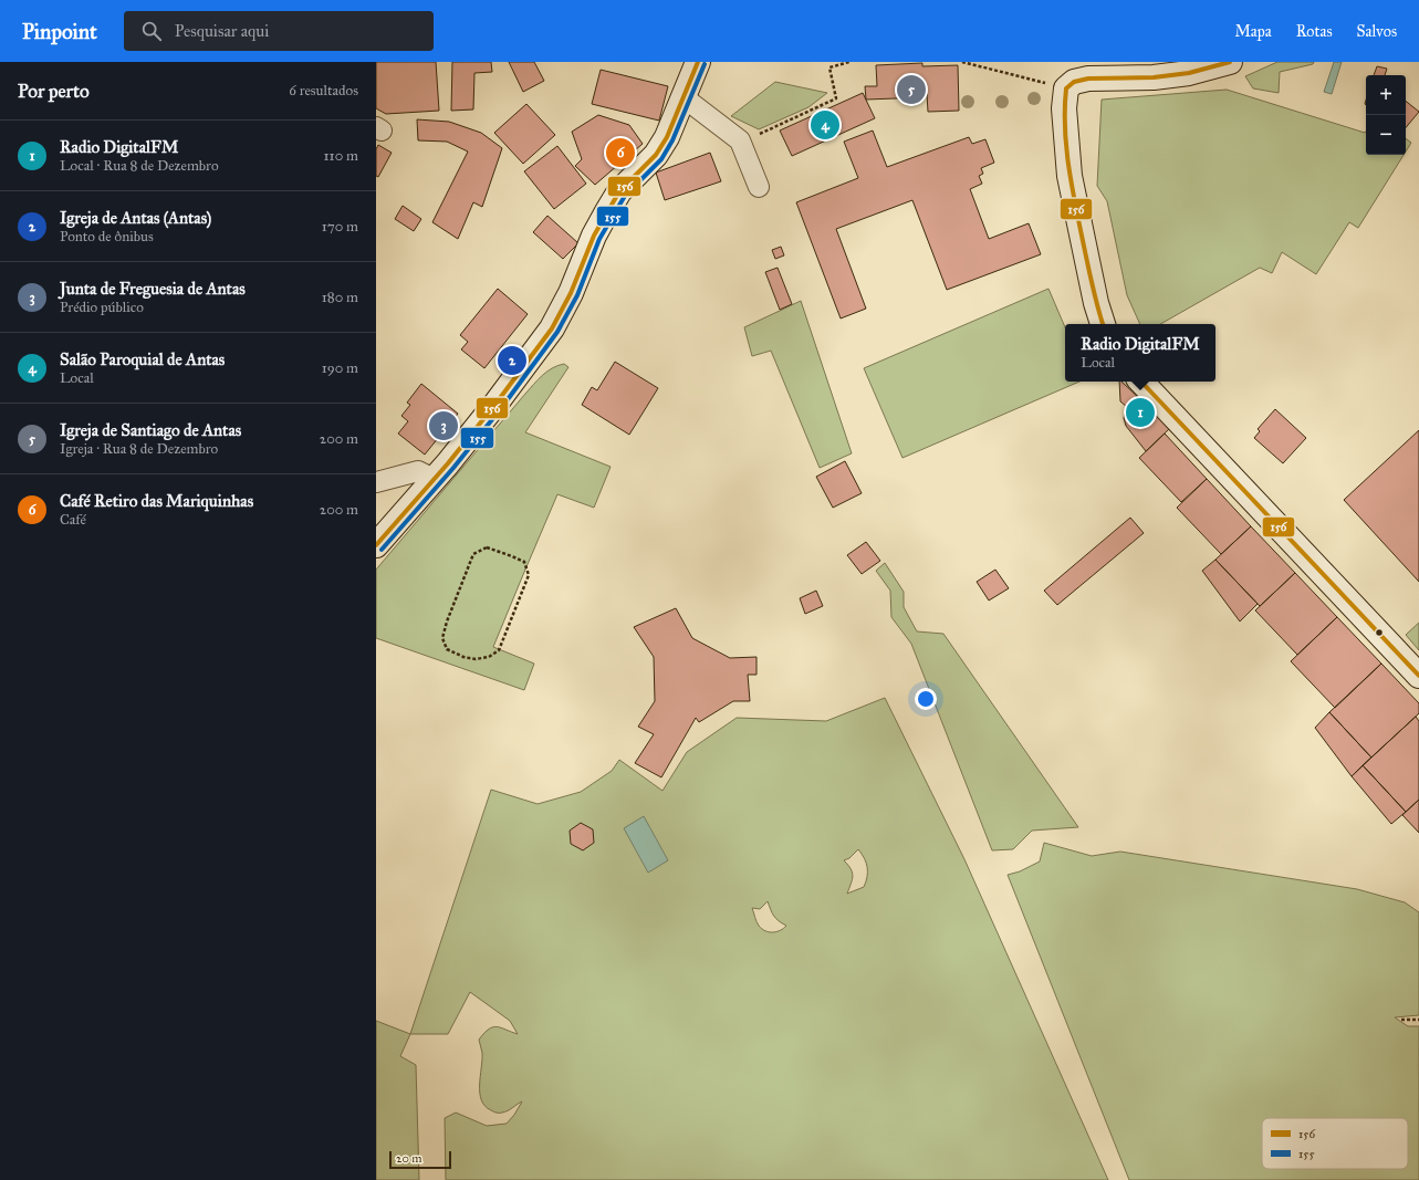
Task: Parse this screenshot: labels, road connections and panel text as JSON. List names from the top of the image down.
{
  "lines": ["transit line 156", "transit line 155"],
  "legend": ["156", "155"],
  "scale_bar": "20 m",
  "page": {
    "header": "Pinpoint",
    "search": "Pesquisar aqui",
    "nav": ["Mapa", "Rotas", "Salvos"],
    "heading": ["Por perto", "6 resultados"],
    "pins": [
      "5",
      "4",
      "6",
      "2",
      "1",
      "3"
    ],
    "map_buttons": ["+", "−"],
    "list": [
      {
        "mark": "1",
        "name": "Radio DigitalFM",
        "note": "Local · Rua 8 de Dezembro",
        "value": "110 m"
      },
      {
        "mark": "2",
        "name": "Igreja de Antas (Antas)",
        "note": "Ponto de ônibus",
        "value": "170 m"
      },
      {
        "mark": "3",
        "name": "Junta de Freguesia de Antas",
        "note": "Prédio público",
        "value": "180 m"
      },
      {
        "mark": "4",
        "name": "Salão Paroquial de Antas",
        "note": "Local",
        "value": "190 m"
      },
      {
        "mark": "5",
        "name": "Igreja de Santiago de Antas",
        "note": "Igreja · Rua 8 de Dezembro",
        "value": "200 m"
      },
      {
        "mark": "6",
        "name": "Café Retiro das Mariquinhas",
        "note": "Café",
        "value": "200 m"
      }
    ],
    "popup": ["Radio DigitalFM", "Local"],
    "scale": "20 m"
  }
}
